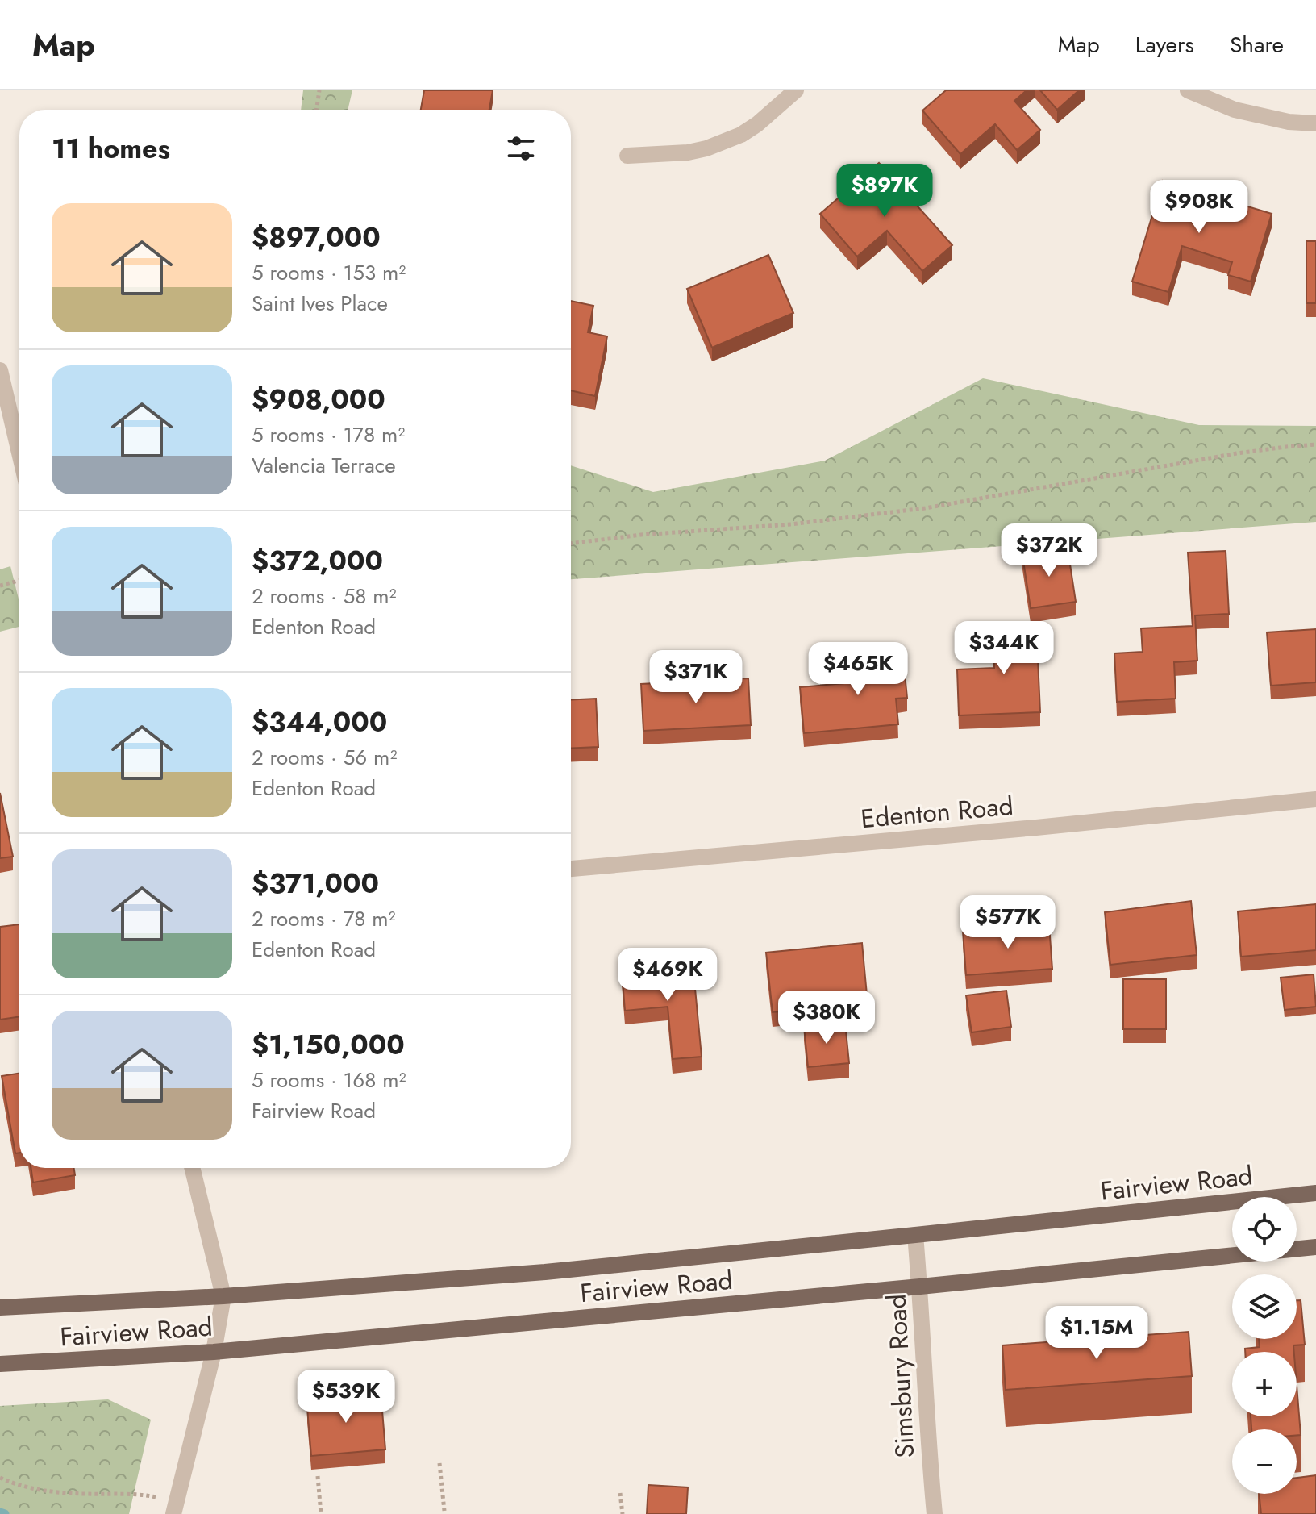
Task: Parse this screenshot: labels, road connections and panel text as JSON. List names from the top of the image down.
{
  "streets": {
    "main road": ["Fairview Road"],
    "street": ["Edenton Road", "Simsbury Road"]
  },
  "crossings": [
    ["Fairview Road", "Simsbury Road"]
  ],
  "page": {
    "header": "Map",
    "nav": ["Map", "Layers", "Share"],
    "heading": "11 homes",
    "price": [
      "$897K",
      "$908K",
      "$372K",
      "$344K",
      "$465K",
      "$371K",
      "$577K",
      "$469K",
      "$380K",
      "$1.15M",
      "$539K"
    ],
    "list": [
      {
        "name": "$897,000",
        "note": "5 rooms · 153 m² · Saint Ives Place"
      },
      {
        "name": "$908,000",
        "note": "5 rooms · 178 m² · Valencia Terrace"
      },
      {
        "name": "$372,000",
        "note": "2 rooms · 58 m² · Edenton Road"
      },
      {
        "name": "$344,000",
        "note": "2 rooms · 56 m² · Edenton Road"
      },
      {
        "name": "$371,000",
        "note": "2 rooms · 78 m² · Edenton Road"
      },
      {
        "name": "$1,150,000",
        "note": "5 rooms · 168 m² · Fairview Road"
      }
    ],
    "map_buttons": ["+", "−"]
  }
}
